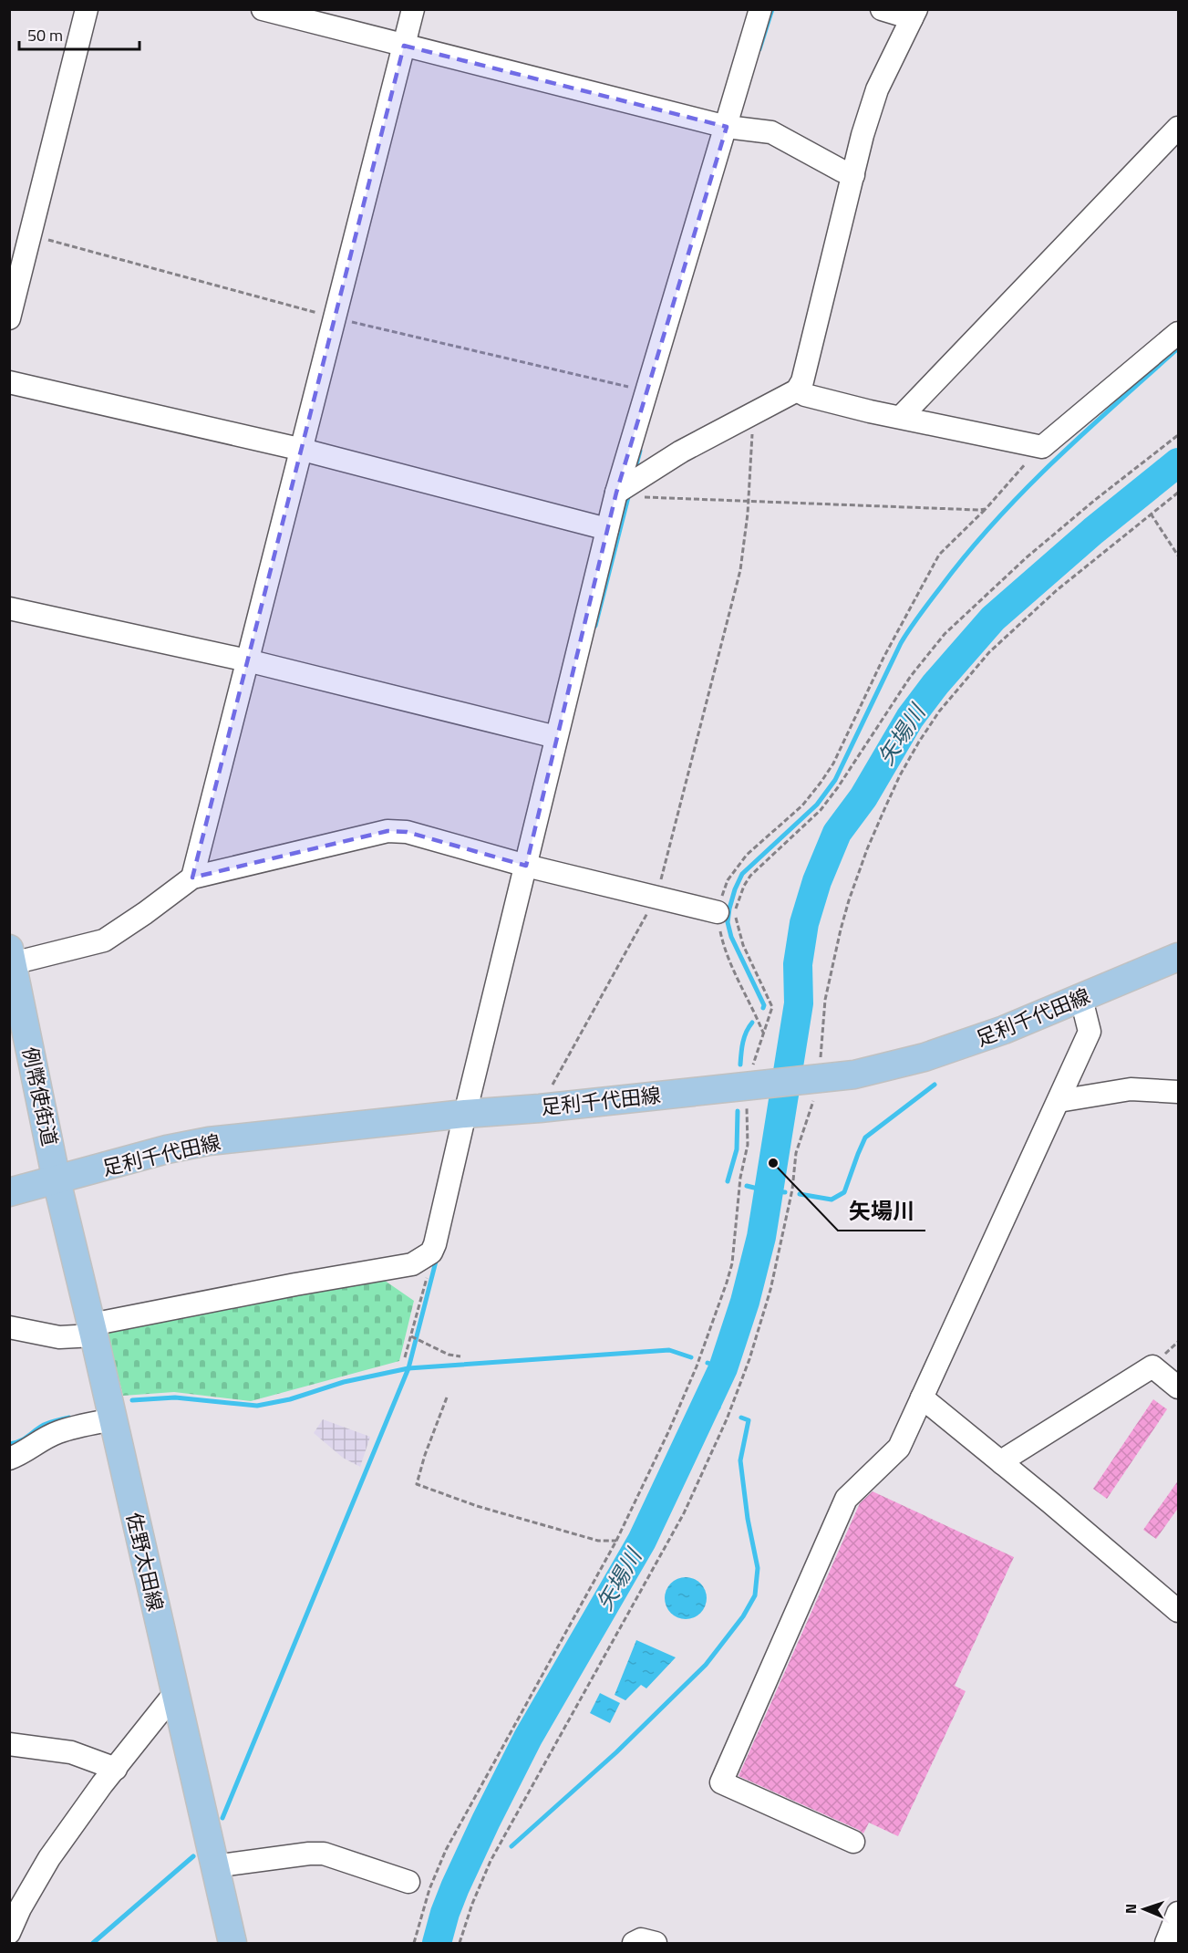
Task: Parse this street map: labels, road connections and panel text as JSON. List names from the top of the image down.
{
  "streets": {
    "main road": ["足利千代田線", "例幣使街道", "佐野太田線"]
  },
  "crossings": [
    ["足利千代田線", "例幣使街道"],
    ["足利千代田線", "佐野太田線"],
    ["例幣使街道", "佐野太田線"]
  ],
  "water": ["矢場川"],
  "places": ["矢場川"],
  "scale_bar": "50 m",
  "north": "left"
}
